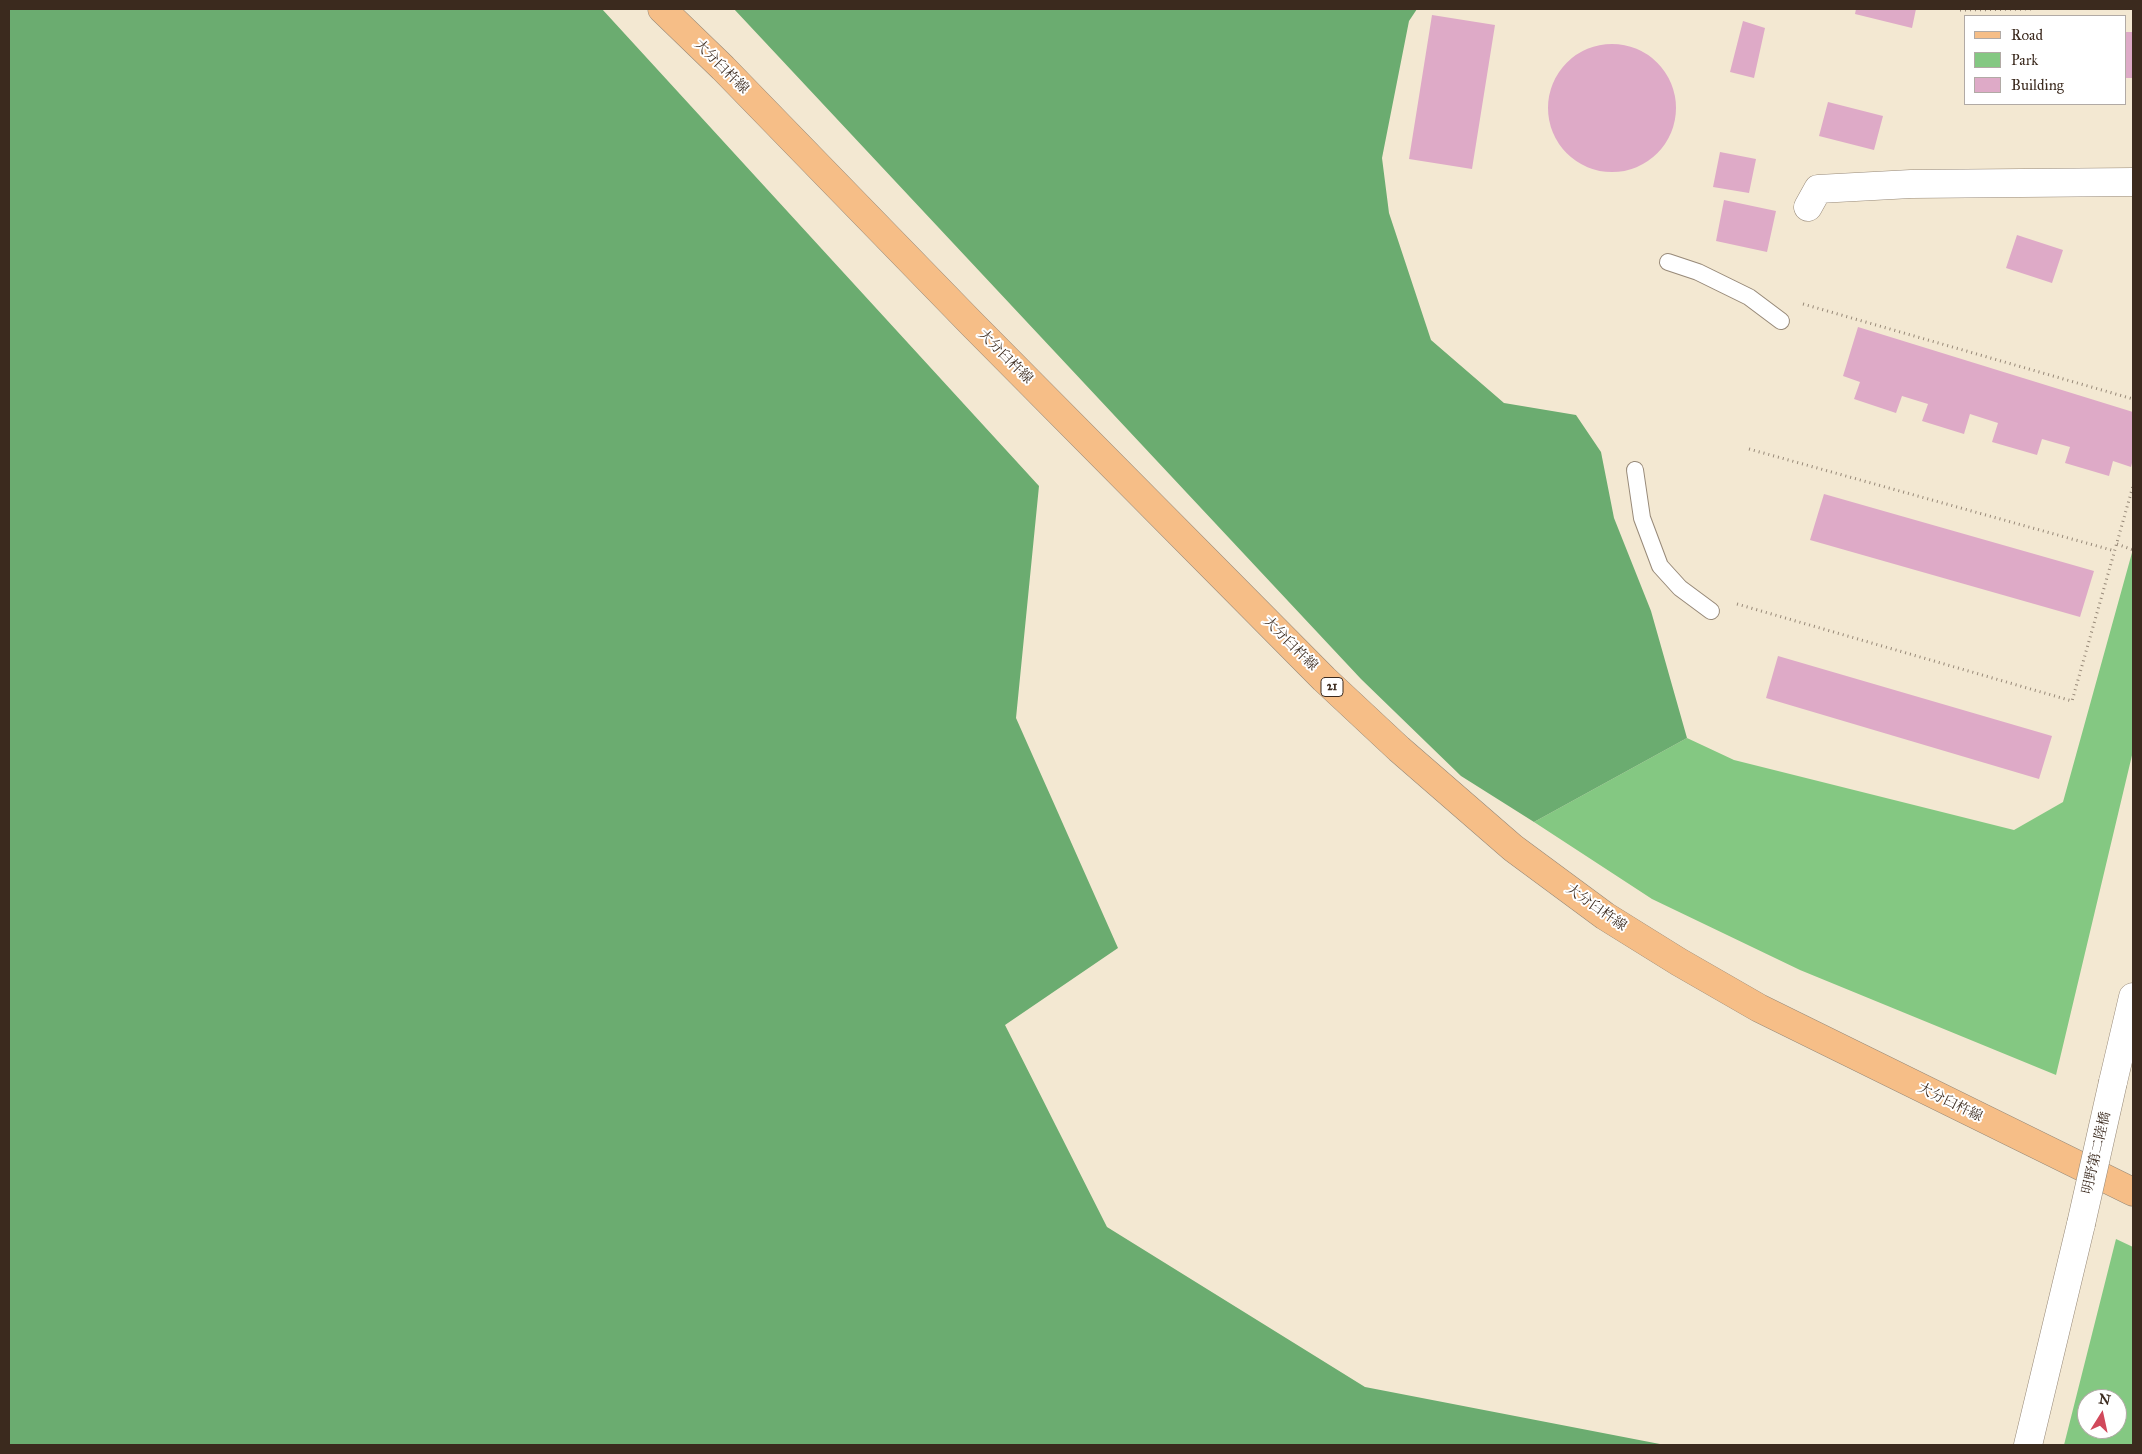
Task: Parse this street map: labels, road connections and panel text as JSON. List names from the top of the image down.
{
  "streets": {
    "main road": ["大分臼杵線", "21"],
    "street": ["明野第二陸橋"]
  },
  "legend": ["Road", "Park", "Building"],
  "north": "top"
}
